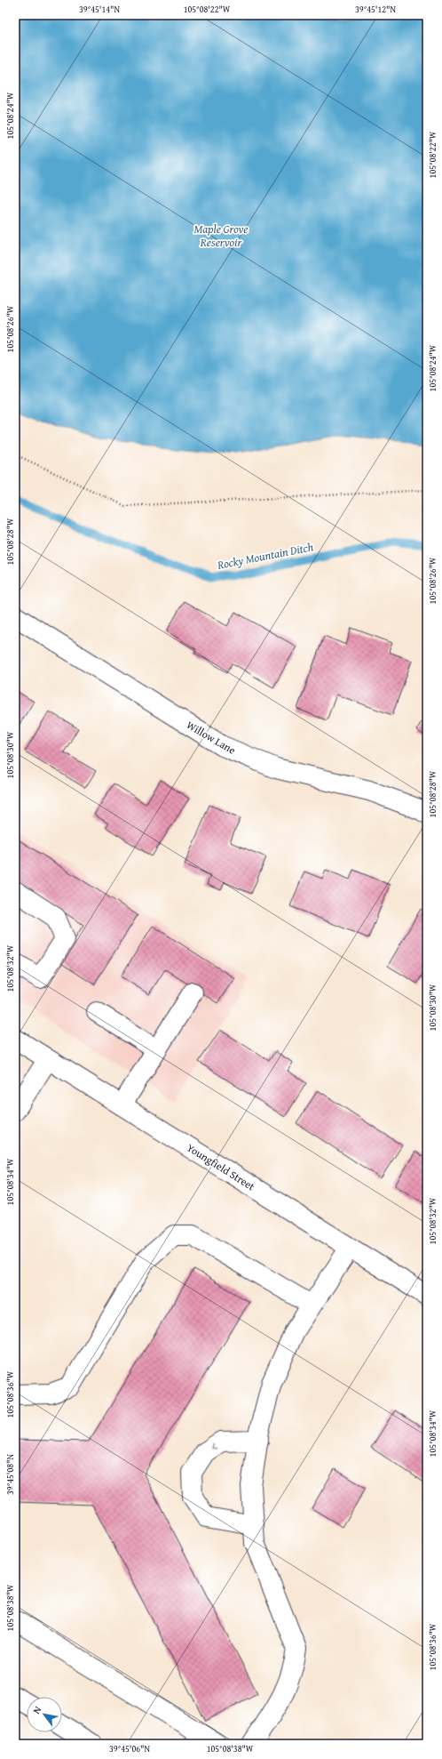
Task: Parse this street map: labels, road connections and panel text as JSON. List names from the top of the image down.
{
  "streets": {
    "street": ["Willow Lane", "Youngfield Street"]
  },
  "water": ["Maple Grove Reservoir", "Rocky Mountain Ditch"],
  "north": "top left",
  "coordinates": [
    "39°45'14\"N",
    "105°08'22\"W",
    "39°45'12\"N",
    "105°08'24\"W",
    "105°08'26\"W",
    "105°08'28\"W",
    "105°08'30\"W",
    "105°08'32\"W",
    "105°08'34\"W",
    "105°08'36\"W",
    "39°45'08\"N",
    "105°08'38\"W",
    "39°45'06\"N"
  ]
}
